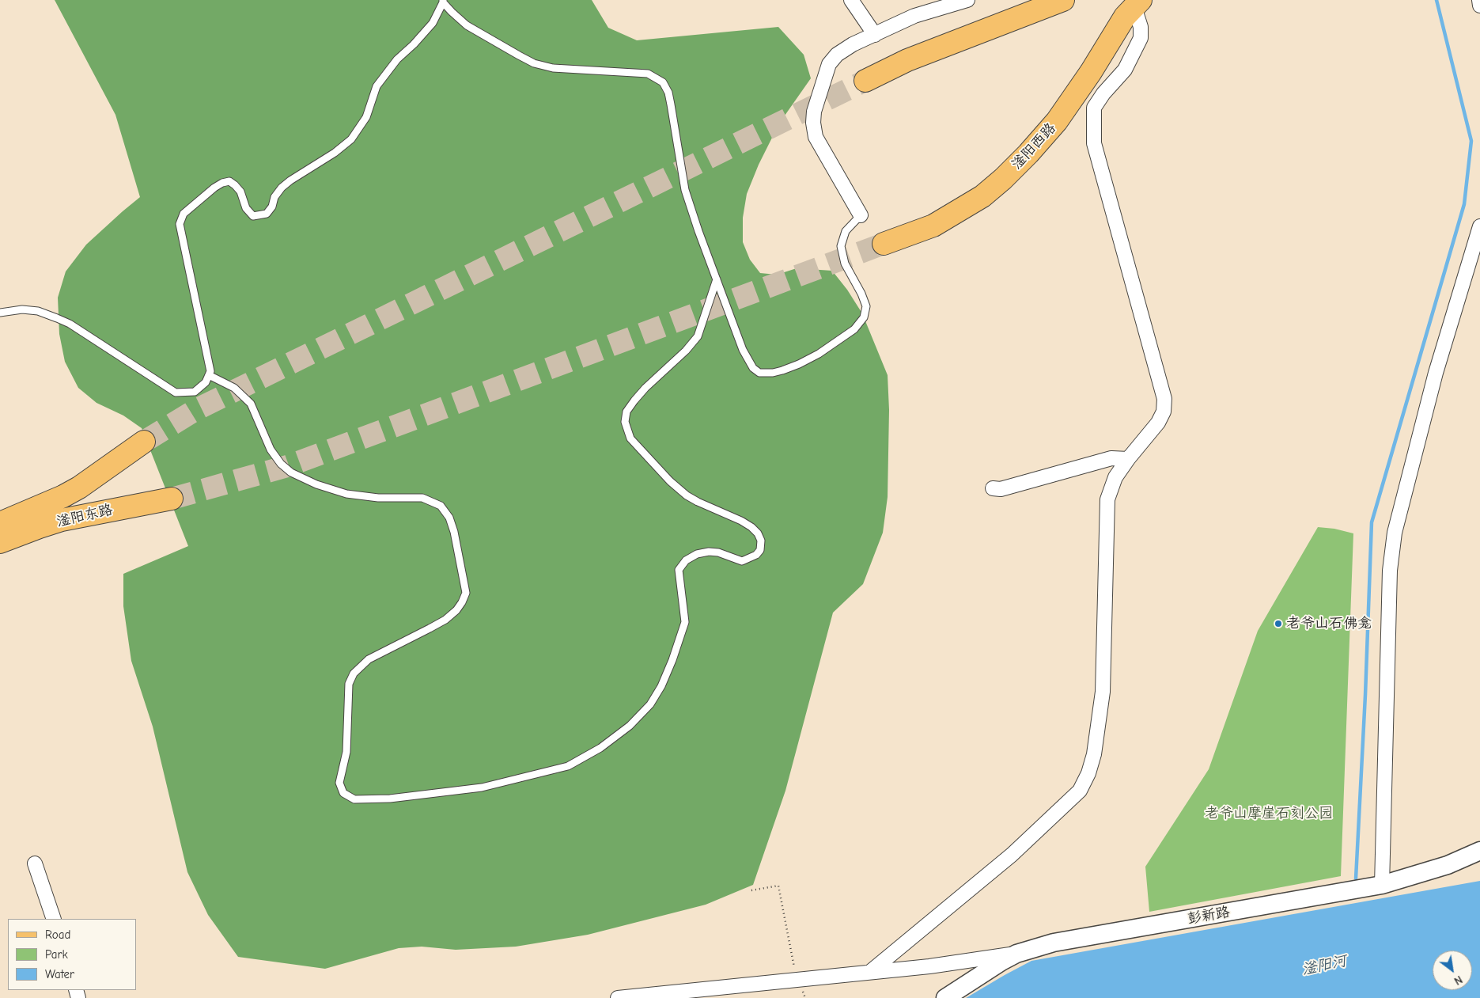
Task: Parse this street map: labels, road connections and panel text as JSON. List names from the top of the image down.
{
  "streets": {
    "main road": ["滏阳西路", "滏阳东路"],
    "street": ["彭新路"]
  },
  "water": ["滏阳河"],
  "parks": ["老爷山摩崖石刻公园"],
  "places": ["老爷山石佛龛"],
  "legend": ["Road", "Park", "Water"],
  "north": "bottom right"
}
